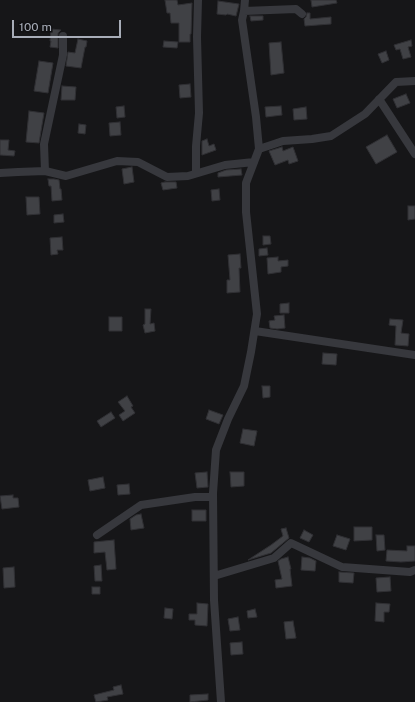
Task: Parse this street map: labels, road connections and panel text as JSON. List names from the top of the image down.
{
  "scale_bar": "100 m"
}
